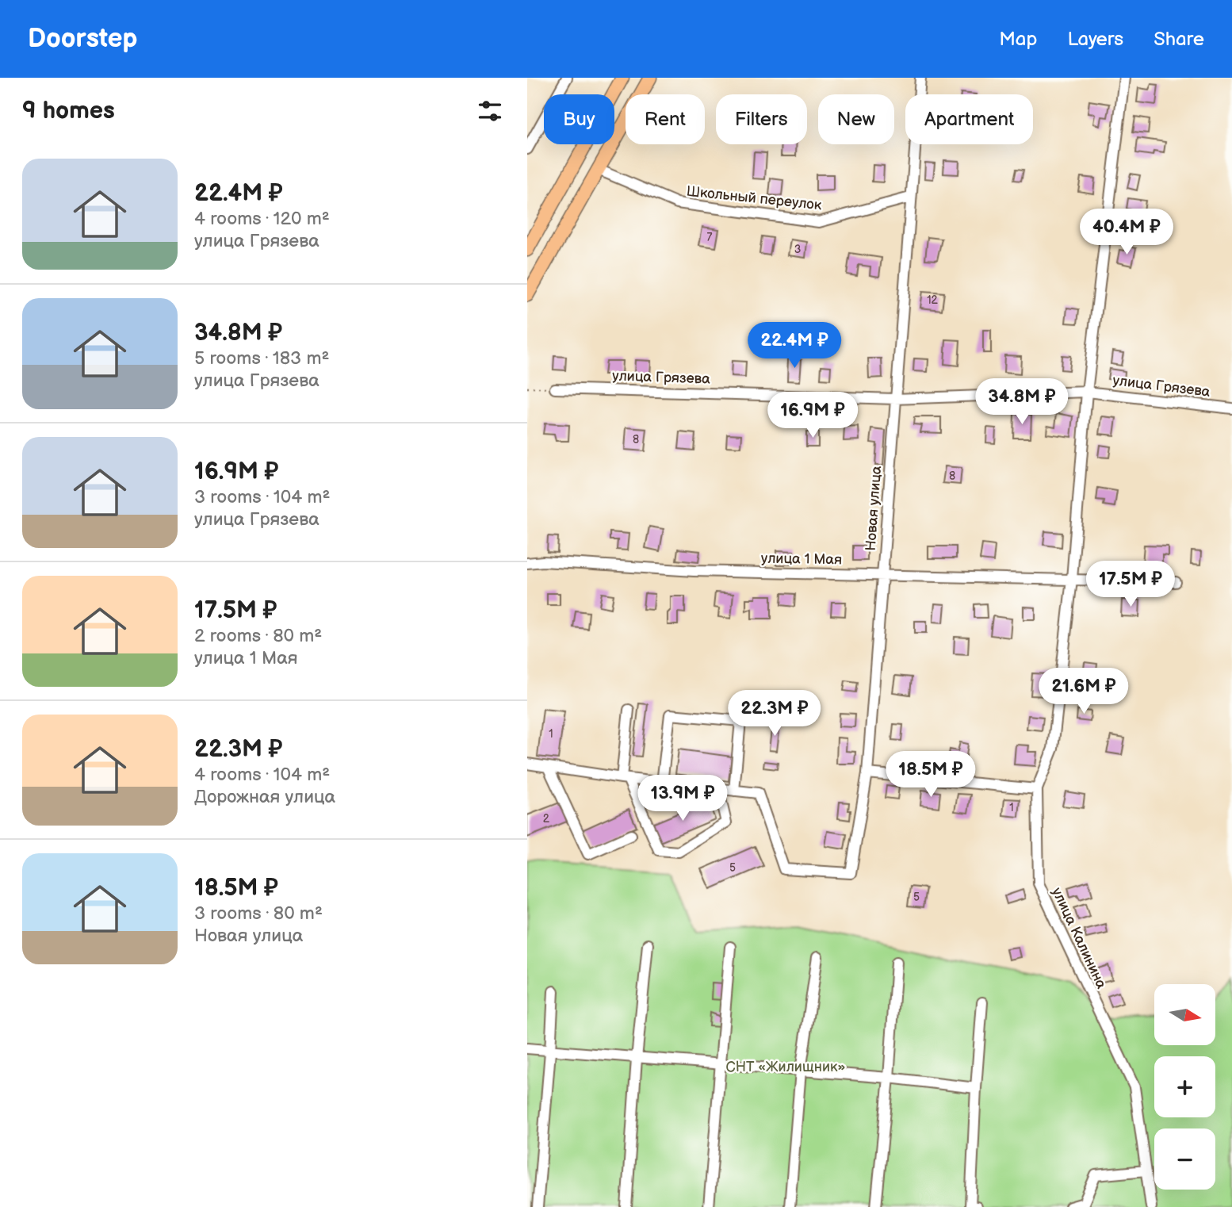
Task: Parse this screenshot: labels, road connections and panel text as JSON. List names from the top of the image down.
{
  "streets": {
    "street": [
      "Школьный переулок",
      "улица Грязева",
      "Новая улица",
      "улица 1 Мая",
      "улица Калинина"
    ]
  },
  "crossings": [
    ["Школьный переулок", "Новая улица"],
    ["улица Грязева", "Новая улица"],
    ["улица Грязева", "улица Калинина"],
    ["Новая улица", "улица 1 Мая"],
    ["улица 1 Мая", "улица Калинина"]
  ],
  "parks": ["СНТ «Жилищник»"],
  "house_numbers": [
    "7",
    "3",
    "12",
    "8",
    "8",
    "1",
    "1",
    "2",
    "5",
    "5"
  ],
  "north": "right",
  "page": {
    "header": "Doorstep",
    "nav": ["Map", "Layers", "Share"],
    "heading": "9 homes",
    "chip": [
      "Buy",
      "Rent",
      "Filters",
      "New",
      "Apartment"
    ],
    "list": [
      {
        "name": "22.4M ₽",
        "note": "4 rooms · 120 m² · улица Грязева"
      },
      {
        "name": "34.8M ₽",
        "note": "5 rooms · 183 m² · улица Грязева"
      },
      {
        "name": "16.9M ₽",
        "note": "3 rooms · 104 m² · улица Грязева"
      },
      {
        "name": "17.5M ₽",
        "note": "2 rooms · 80 m² · улица 1 Мая"
      },
      {
        "name": "22.3M ₽",
        "note": "4 rooms · 104 m² · Дорожная улица"
      },
      {
        "name": "18.5M ₽",
        "note": "3 rooms · 80 m² · Новая улица"
      }
    ],
    "price": [
      "40.4M ₽",
      "22.4M ₽",
      "34.8M ₽",
      "16.9M ₽",
      "17.5M ₽",
      "21.6M ₽",
      "22.3M ₽",
      "18.5M ₽",
      "13.9M ₽"
    ],
    "map_buttons": ["+", "−"]
  }
}
